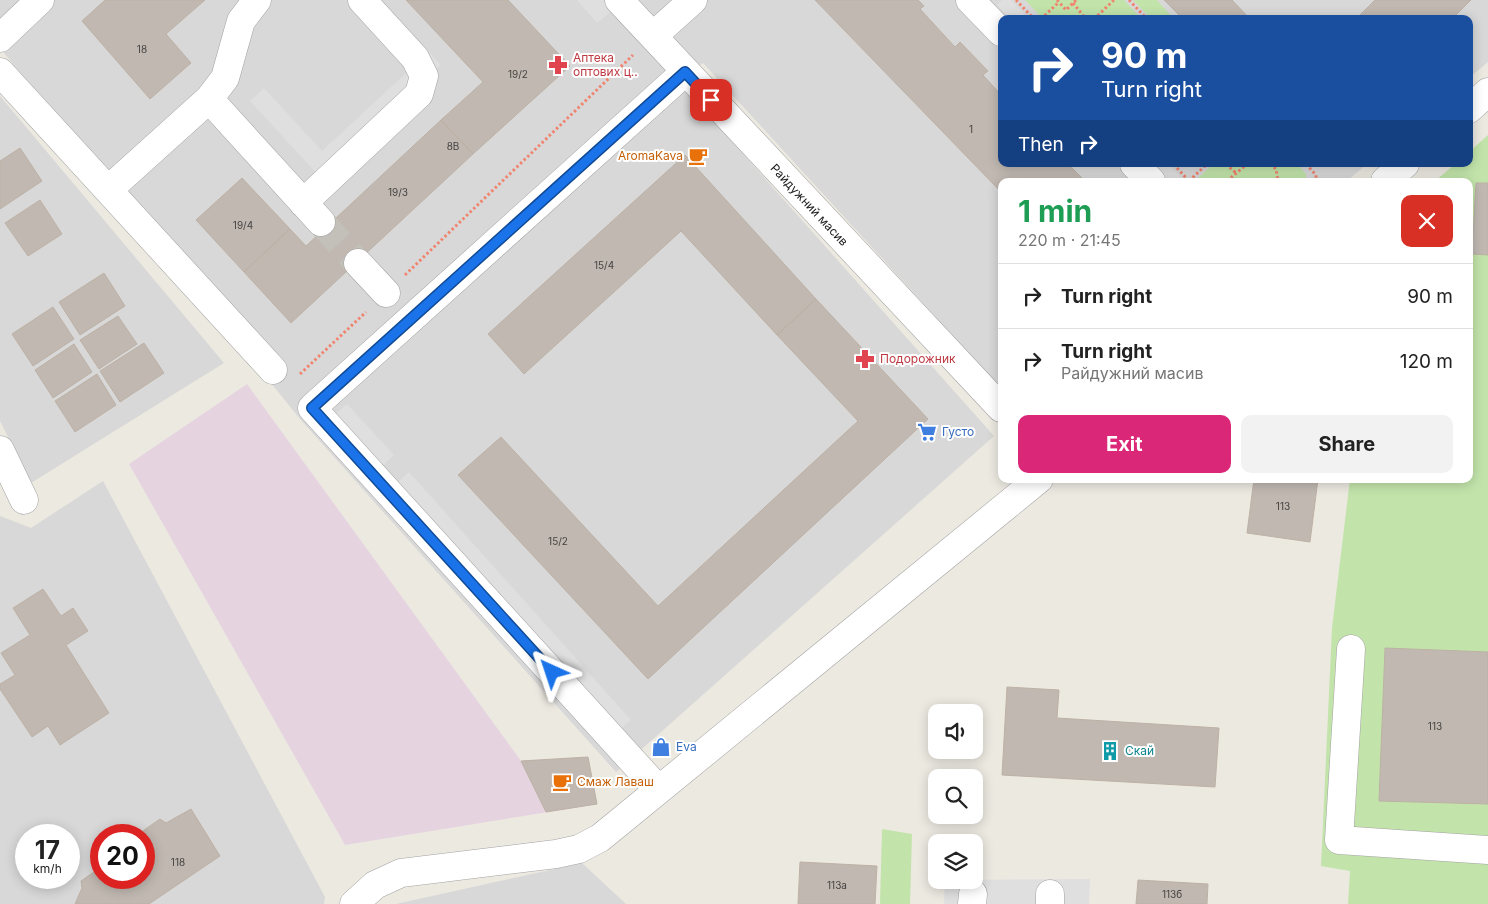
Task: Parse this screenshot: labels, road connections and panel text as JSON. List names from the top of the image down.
{
  "streets": {
    "street": ["Райдужний масив"]
  },
  "places": {
    "pharmacy": ["Аптека оптових ц‥", "Подорожник"],
    "cafe": ["AromaKava", "Смаж Лаваш"],
    "supermarket": ["Густо"],
    "shop": ["Eva"],
    "building": ["Скай"]
  },
  "house_numbers": [
    "18",
    "19/2",
    "1",
    "8В",
    "19/3",
    "19/4",
    "15/4",
    "113",
    "15/2",
    "113",
    "118",
    "113а",
    "113б"
  ],
  "page": {
    "turn": ["90 m", "Turn right"],
    "then": "Then",
    "heading": ["1 min", "220 m · 21:45"],
    "list": [
      {
        "name": "Turn right",
        "value": "90 m"
      },
      {
        "name": "Turn right",
        "note": "Райдужний масив",
        "value": "120 m"
      }
    ],
    "buttons": ["Exit", "Share"],
    "speed": "17 km/h",
    "limit": "20"
  }
}
